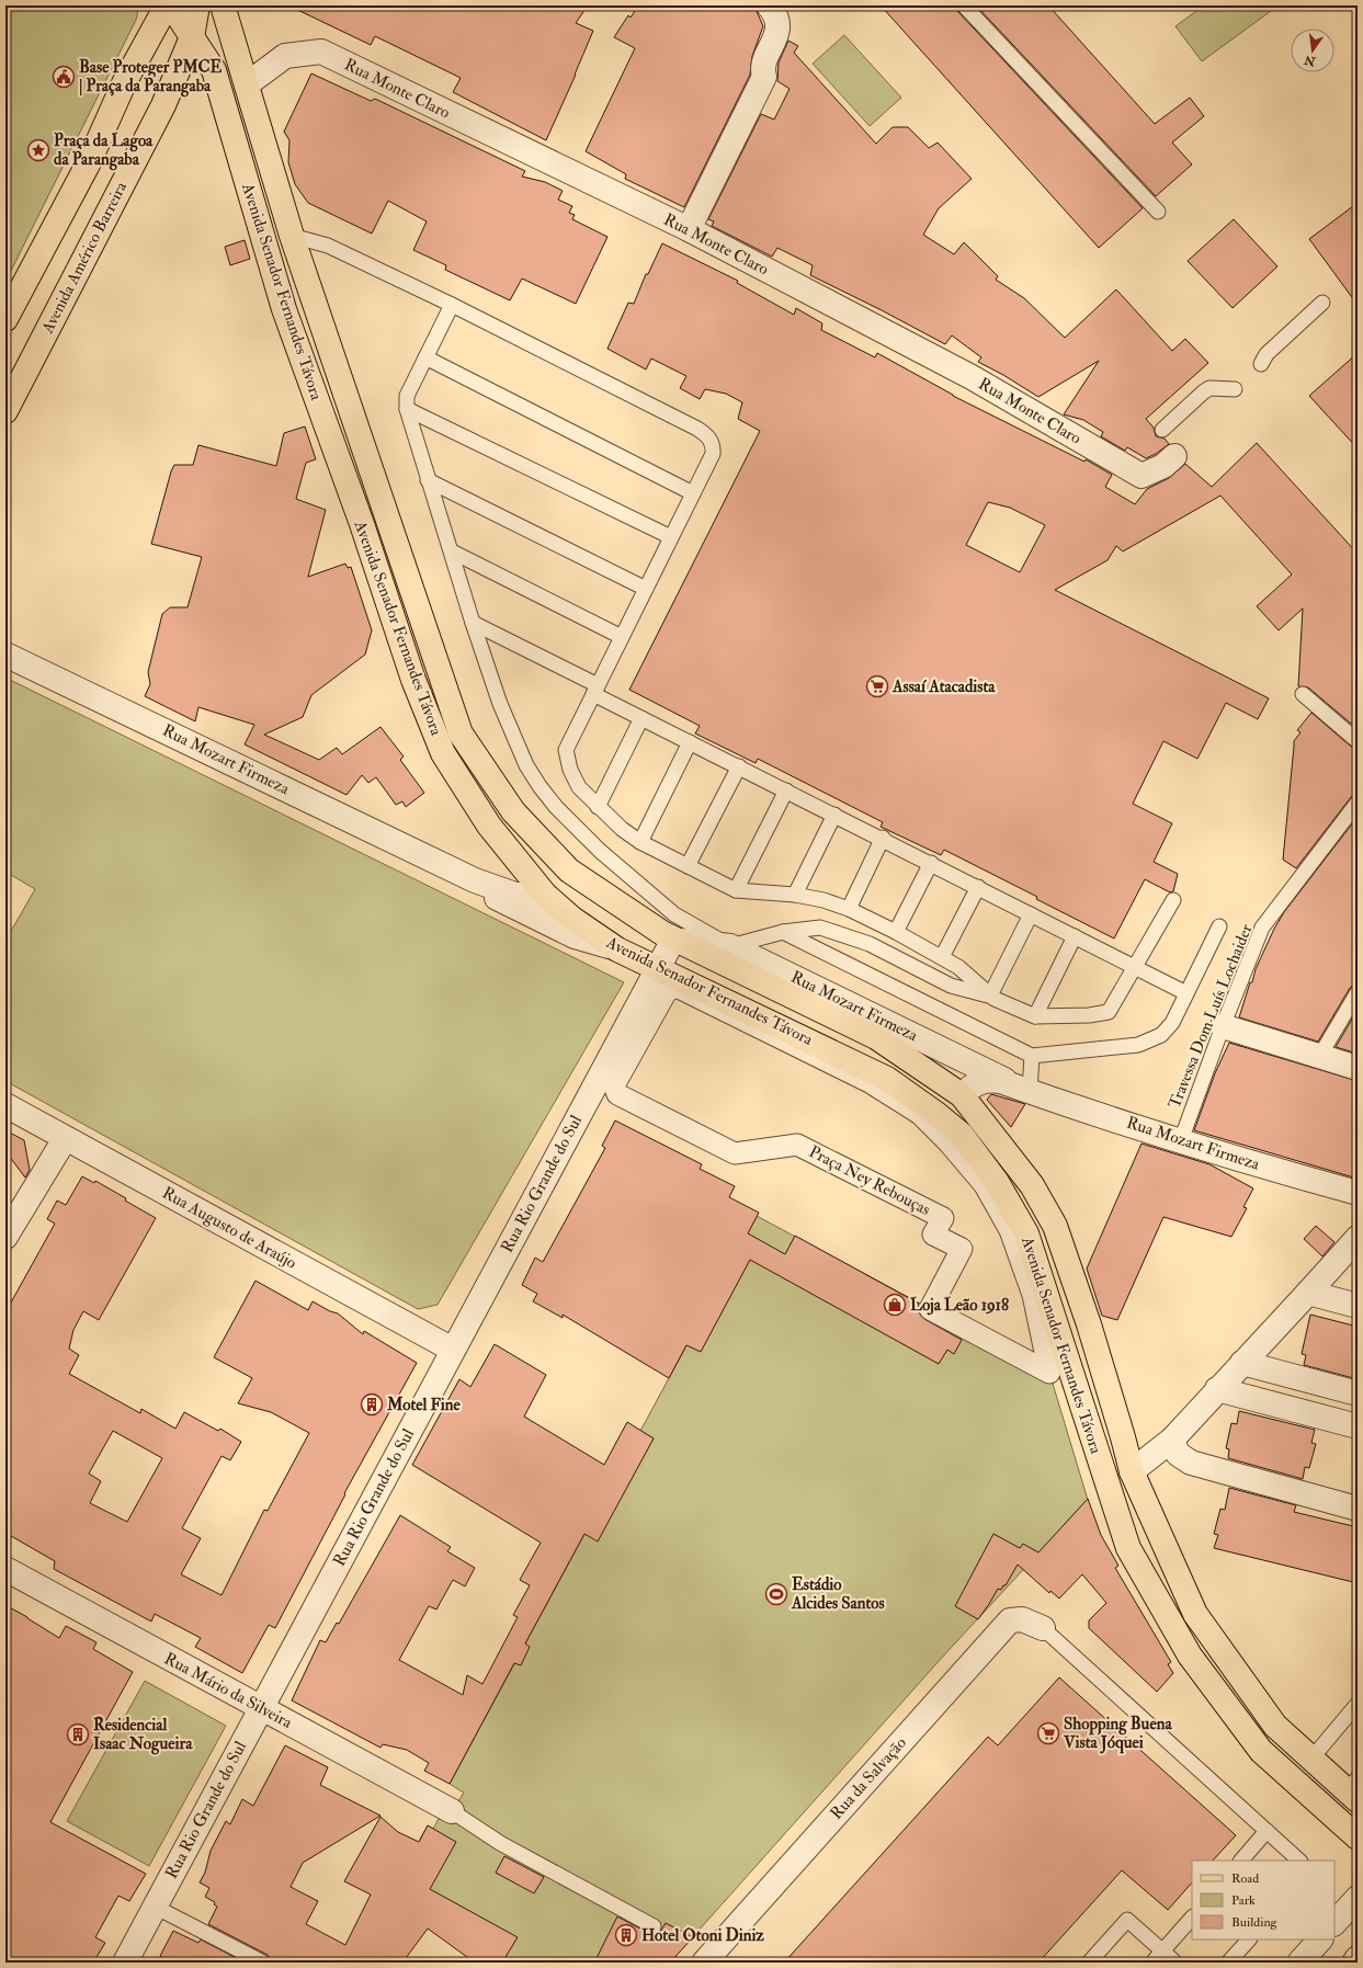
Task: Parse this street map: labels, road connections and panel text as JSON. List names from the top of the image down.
{
  "streets": {
    "main road": ["Avenida Américo Barreira", "Avenida Senador Fernandes Távora"],
    "street": [
      "Rua Monte Claro",
      "Rua Mozart Firmeza",
      "Praça Ney Rebouças",
      "Rua Rio Grande do Sul",
      "Rua Augusto de Araújo",
      "Rua Mário da Silveira",
      "Rua da Salvação"
    ],
    "lane": ["Travessa Dom Luís Lochaider"]
  },
  "crossings": [
    ["Rua Monte Claro", "Avenida Senador Fernandes Távora"],
    ["Avenida Américo Barreira", "Avenida Senador Fernandes Távora"],
    ["Avenida Senador Fernandes Távora", "Rua Mozart Firmeza"],
    ["Avenida Senador Fernandes Távora", "Rua Rio Grande do Sul"],
    ["Rua Mozart Firmeza", "Travessa Dom Luís Lochaider"],
    ["Rua Mozart Firmeza", "Rua Rio Grande do Sul"],
    ["Rua Rio Grande do Sul", "Rua Augusto de Araújo"],
    ["Rua Rio Grande do Sul", "Rua Mário da Silveira"]
  ],
  "places": {
    "public building": ["Base Proteger PMCE | Praça da Parangaba"],
    "place": ["Praça da Lagoa da Parangaba"],
    "supermarket": ["Assaí Atacadista", "Shopping Buena Vista Jóquei"],
    "shop": ["Loja Leão 1918"],
    "building": ["Motel Fine", "Residencial Isaac Nogueira", "Hotel Otoni Diniz"],
    "sports": ["Estádio Alcides Santos"]
  },
  "legend": ["Road", "Park", "Building"],
  "north": "bottom"
}
